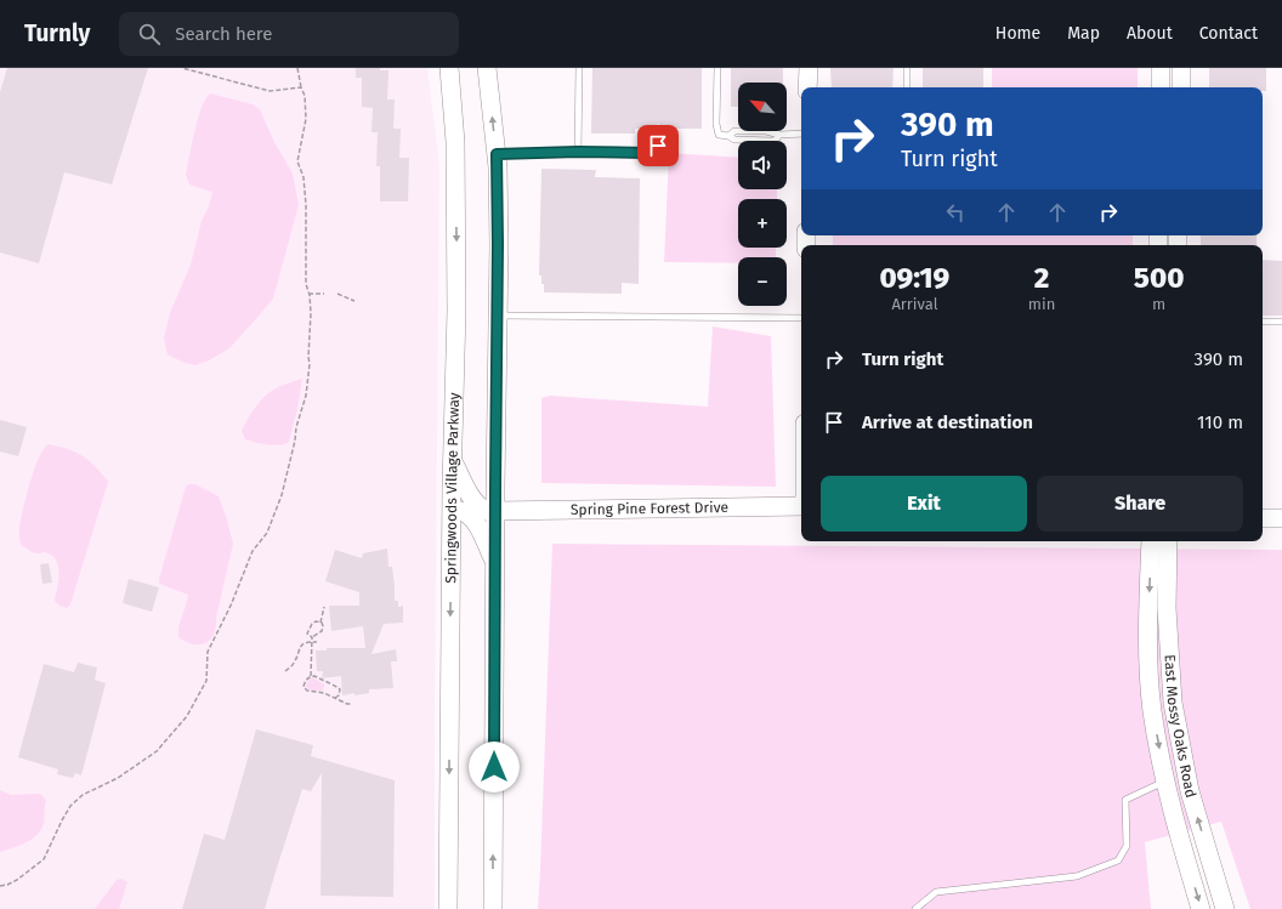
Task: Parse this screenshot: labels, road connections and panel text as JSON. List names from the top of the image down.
{
  "streets": {
    "main road": ["Springwoods Village Parkway", "Spring Pine Forest Drive", "East Mossy Oaks Road"]
  },
  "north": "top left",
  "page": {
    "header": "Turnly",
    "search": "Search here",
    "nav": [
      "Home",
      "Map",
      "About",
      "Contact"
    ],
    "map_buttons": ["+", "−"],
    "turn": ["390 m", "Turn right"],
    "eta": [
      "09:19",
      "Arrival",
      "2",
      "min",
      "500",
      "m"
    ],
    "list": [
      {
        "name": "Turn right",
        "value": "390 m"
      },
      {
        "name": "Arrive at destination",
        "value": "110 m"
      }
    ],
    "buttons": ["Exit", "Share"]
  }
}
